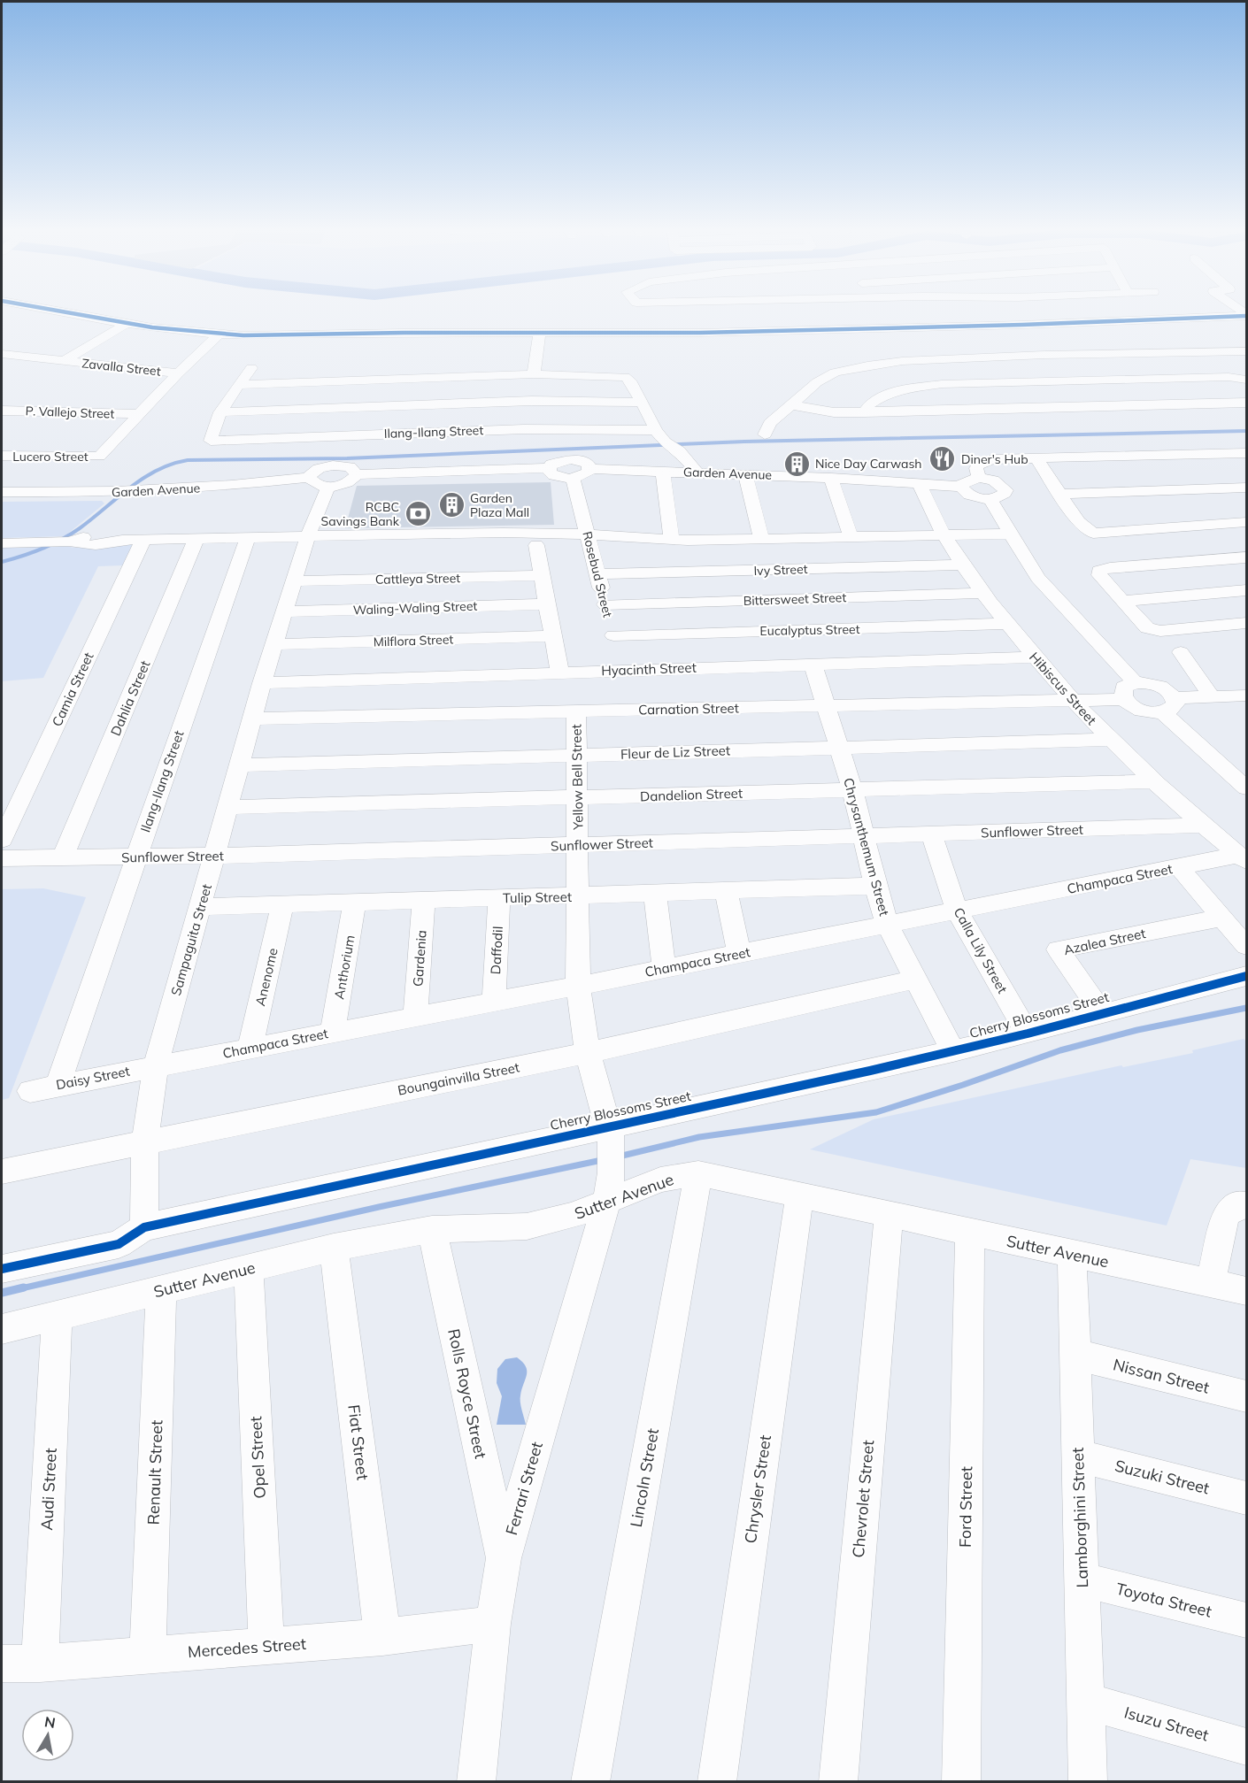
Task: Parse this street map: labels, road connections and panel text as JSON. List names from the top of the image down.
{
  "streets": {
    "street": [
      "Zavalla Street",
      "P. Vallejo Street",
      "Ilang-Ilang Street",
      "Lucero Street",
      "Garden Avenue",
      "Ivy Street",
      "Rosebud Street",
      "Cattleya Street",
      "Bittersweet Street",
      "Waling-Waling Street",
      "Eucalyptus Street",
      "Milflora Street",
      "Hyacinth Street",
      "Hibiscus Street",
      "Camia Street",
      "Dahlia Street",
      "Carnation Street",
      "Fleur de Liz Street",
      "Yellow Bell Street",
      "Dandelion Street",
      "Sunflower Street",
      "Chrysanthemum Street",
      "Champaca Street",
      "Tulip Street",
      "Sampaguita Street",
      "Azalea Street",
      "Daffodil",
      "Calla Lily Street",
      "Gardenia",
      "Anthorium",
      "Anenome",
      "Cherry Blossoms Street",
      "Daisy Street",
      "Boungainvilla Street",
      "Sutter Avenue",
      "Nissan Street",
      "Rolls Royce Street",
      "Fiat Street",
      "Opel Street",
      "Renault Street",
      "Suzuki Street",
      "Lincoln Street",
      "Ferrari Street",
      "Audi Street",
      "Chrysler Street",
      "Chevrolet Street",
      "Ford Street",
      "Lamborghini Street",
      "Toyota Street",
      "Mercedes Street",
      "Isuzu Street"
    ]
  },
  "crossings": [
    ["P. Vallejo Street", "Lucero Street"],
    ["Ilang-Ilang Street", "Sunflower Street"],
    ["Ilang-Ilang Street", "Daisy Street"],
    ["Garden Avenue", "Hibiscus Street"],
    ["Ivy Street", "Rosebud Street"],
    ["Ivy Street", "Hibiscus Street"],
    ["Rosebud Street", "Bittersweet Street"],
    ["Rosebud Street", "Eucalyptus Street"],
    ["Rosebud Street", "Hyacinth Street"],
    ["Cattleya Street", "Sampaguita Street"],
    ["Bittersweet Street", "Hibiscus Street"],
    ["Waling-Waling Street", "Sampaguita Street"],
    ["Eucalyptus Street", "Hibiscus Street"],
    ["Milflora Street", "Sampaguita Street"],
    ["Hyacinth Street", "Hibiscus Street"],
    ["Hyacinth Street", "Chrysanthemum Street"],
    ["Hyacinth Street", "Sampaguita Street"],
    ["Hibiscus Street", "Carnation Street"],
    ["Hibiscus Street", "Fleur de Liz Street"],
    ["Hibiscus Street", "Dandelion Street"],
    ["Hibiscus Street", "Sunflower Street"],
    ["Hibiscus Street", "Champaca Street"],
    ["Dahlia Street", "Sunflower Street"],
    ["Carnation Street", "Yellow Bell Street"],
    ["Carnation Street", "Chrysanthemum Street"],
    ["Carnation Street", "Sampaguita Street"],
    ["Fleur de Liz Street", "Yellow Bell Street"],
    ["Fleur de Liz Street", "Chrysanthemum Street"],
    ["Fleur de Liz Street", "Sampaguita Street"],
    ["Yellow Bell Street", "Dandelion Street"],
    ["Yellow Bell Street", "Sunflower Street"],
    ["Yellow Bell Street", "Champaca Street"],
    ["Yellow Bell Street", "Tulip Street"],
    ["Yellow Bell Street", "Cherry Blossoms Street"],
    ["Yellow Bell Street", "Boungainvilla Street"],
    ["Yellow Bell Street", "Ferrari Street"],
    ["Dandelion Street", "Chrysanthemum Street"],
    ["Dandelion Street", "Sampaguita Street"],
    ["Sunflower Street", "Chrysanthemum Street"],
    ["Sunflower Street", "Sampaguita Street"],
    ["Sunflower Street", "Calla Lily Street"],
    ["Chrysanthemum Street", "Champaca Street"],
    ["Chrysanthemum Street", "Tulip Street"],
    ["Chrysanthemum Street", "Cherry Blossoms Street"],
    ["Chrysanthemum Street", "Boungainvilla Street"],
    ["Champaca Street", "Sampaguita Street"],
    ["Champaca Street", "Daffodil"],
    ["Champaca Street", "Calla Lily Street"],
    ["Champaca Street", "Gardenia"],
    ["Champaca Street", "Anthorium"],
    ["Champaca Street", "Anenome"],
    ["Champaca Street", "Daisy Street"],
    ["Tulip Street", "Sampaguita Street"],
    ["Tulip Street", "Daffodil"],
    ["Tulip Street", "Gardenia"],
    ["Tulip Street", "Anthorium"],
    ["Tulip Street", "Anenome"],
    ["Sampaguita Street", "Cherry Blossoms Street"],
    ["Sampaguita Street", "Daisy Street"],
    ["Sampaguita Street", "Boungainvilla Street"],
    ["Azalea Street", "Cherry Blossoms Street"],
    ["Calla Lily Street", "Cherry Blossoms Street"],
    ["Cherry Blossoms Street", "Ferrari Street"],
    ["Sutter Avenue", "Rolls Royce Street"],
    ["Sutter Avenue", "Fiat Street"],
    ["Sutter Avenue", "Opel Street"],
    ["Sutter Avenue", "Renault Street"],
    ["Sutter Avenue", "Lincoln Street"],
    ["Sutter Avenue", "Ferrari Street"],
    ["Sutter Avenue", "Audi Street"],
    ["Sutter Avenue", "Chrysler Street"],
    ["Sutter Avenue", "Chevrolet Street"],
    ["Sutter Avenue", "Ford Street"],
    ["Sutter Avenue", "Lamborghini Street"],
    ["Nissan Street", "Lamborghini Street"],
    ["Rolls Royce Street", "Ferrari Street"],
    ["Fiat Street", "Mercedes Street"],
    ["Opel Street", "Mercedes Street"],
    ["Renault Street", "Mercedes Street"],
    ["Suzuki Street", "Lamborghini Street"],
    ["Ferrari Street", "Mercedes Street"],
    ["Audi Street", "Mercedes Street"],
    ["Lamborghini Street", "Toyota Street"],
    ["Lamborghini Street", "Isuzu Street"]
  ],
  "places": {
    "restaurant": ["Diner's Hub"],
    "building": ["Nice Day Carwash", "Garden Plaza Mall"],
    "bank": ["RCBC Savings Bank"]
  },
  "north": "top"
}
